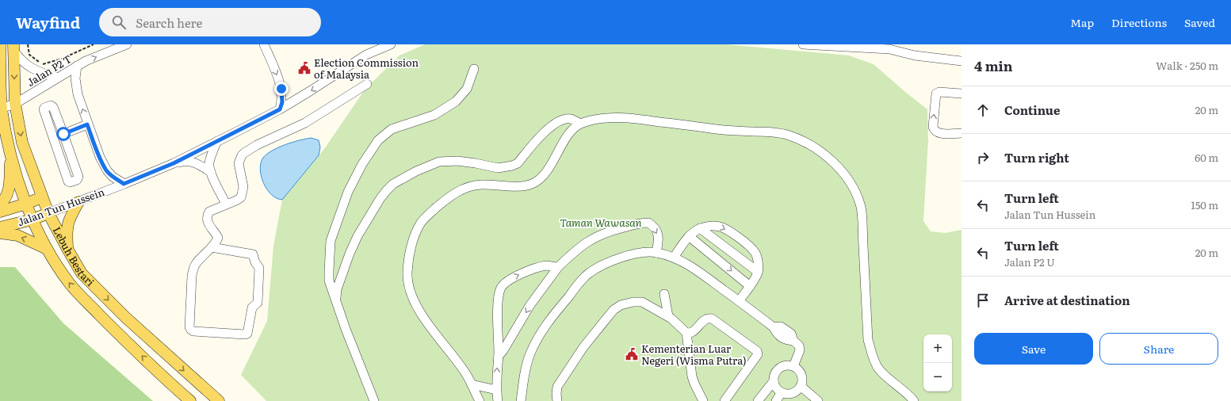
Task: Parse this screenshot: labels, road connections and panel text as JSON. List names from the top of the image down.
{
  "streets": {
    "main road": ["Jalan Tun Hussein", "Lebuh Bestari"],
    "street": ["Jalan P2 T"]
  },
  "crossings": [
    ["Jalan P2 T", "Lebuh Bestari"],
    ["Jalan Tun Hussein", "Lebuh Bestari"]
  ],
  "one_way": ["Jalan P2 T"],
  "parks": ["Taman Wawasan"],
  "places": {
    "public building": ["Election Commission of Malaysia", "Kementerian Luar Negeri (Wisma Putra)"]
  },
  "page": {
    "header": "Wayfind",
    "search": "Search here",
    "nav": ["Map", "Directions", "Saved"],
    "heading": ["4 min", "Walk · 250 m"],
    "list": [
      ["Continue", "20 m"],
      ["Turn right", "60 m"],
      ["Turn left", "Jalan Tun Hussein", "150 m"],
      ["Turn left", "Jalan P2 U", "20 m"],
      "Arrive at destination"
    ],
    "buttons": ["Save", "Share"],
    "map_buttons": ["+", "−"]
  }
}
